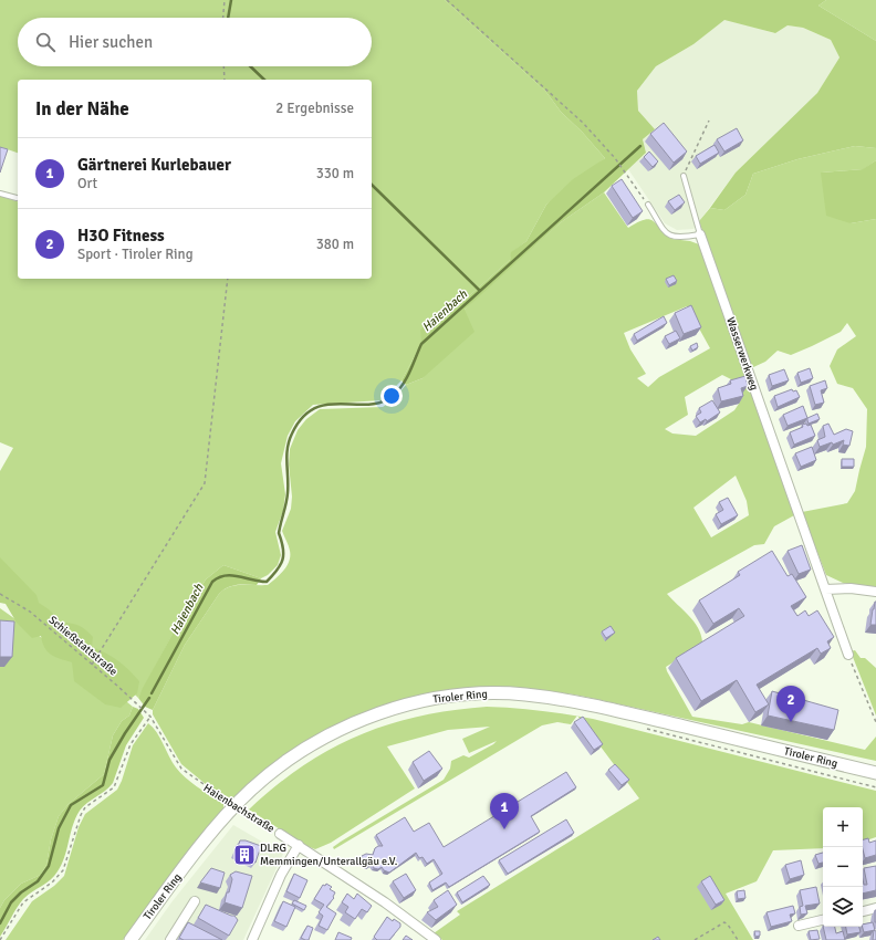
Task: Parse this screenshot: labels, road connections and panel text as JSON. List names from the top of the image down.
{
  "streets": {
    "main road": ["Tiroler Ring"],
    "street": ["Wasserwerkweg", "Haienbachstraße"],
    "path": ["Schießstattstraße"]
  },
  "crossings": [
    ["Schießstattstraße", "Haienbachstraße"],
    ["Tiroler Ring", "Haienbachstraße"]
  ],
  "water": ["Haienbach"],
  "places": {
    "building": ["DLRG Memmingen/Unterallgäu e.V."]
  },
  "page": {
    "search": "Hier suchen",
    "heading": ["In der Nähe", "2 Ergebnisse"],
    "list": [
      {
        "mark": "1",
        "name": "Gärtnerei Kurlebauer",
        "note": "Ort",
        "value": "330 m"
      },
      {
        "mark": "2",
        "name": "H3O Fitness",
        "note": "Sport · Tiroler Ring",
        "value": "380 m"
      }
    ],
    "pins": ["2", "1"],
    "map_buttons": ["+", "−"]
  }
}
